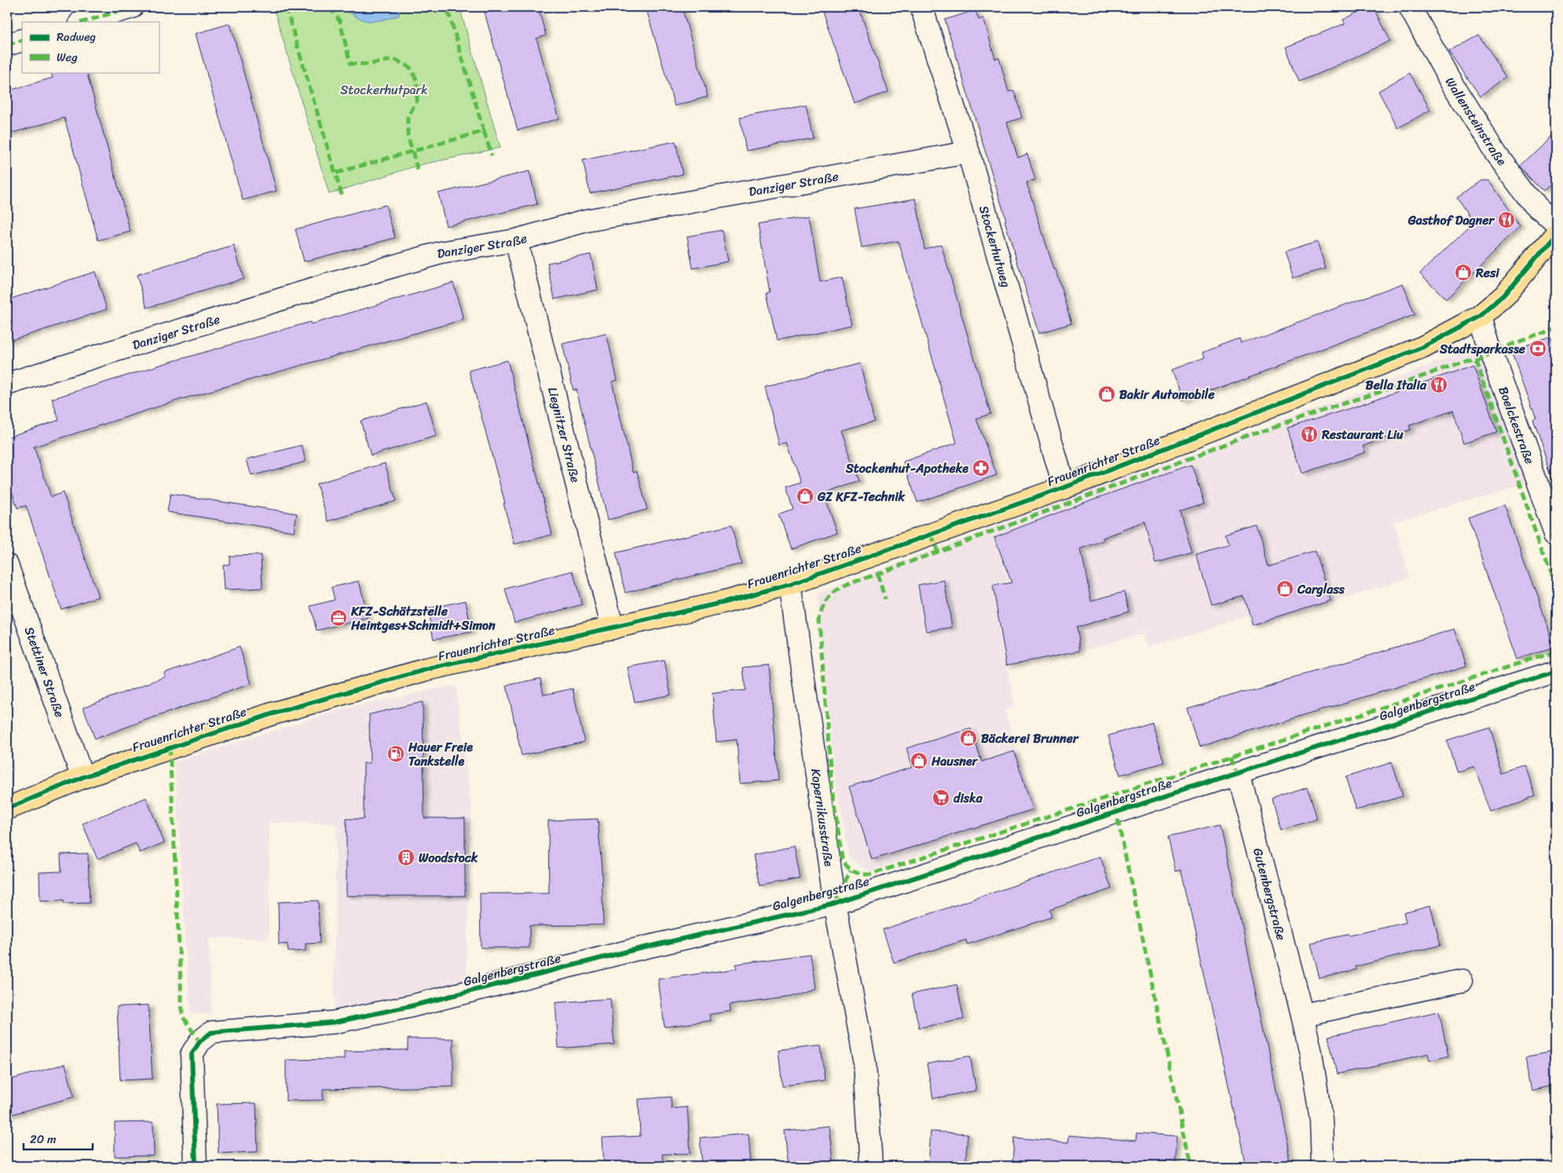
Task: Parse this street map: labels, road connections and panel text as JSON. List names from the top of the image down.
{
  "streets": {
    "main road": ["Frauenrichter Straße"],
    "street": [
      "Wallensteinstraße",
      "Danziger Straße",
      "Stockerhutweg",
      "Boelckestraße",
      "Liegnitzer Straße",
      "Stettiner Straße",
      "Galgenbergstraße",
      "Kopernikusstraße",
      "Gutenbergstraße"
    ]
  },
  "crossings": [
    ["Danziger Straße", "Stockerhutweg"],
    ["Danziger Straße", "Liegnitzer Straße"],
    ["Stockerhutweg", "Frauenrichter Straße"],
    ["Boelckestraße", "Frauenrichter Straße"],
    ["Liegnitzer Straße", "Frauenrichter Straße"],
    ["Frauenrichter Straße", "Stettiner Straße"],
    ["Frauenrichter Straße", "Kopernikusstraße"],
    ["Galgenbergstraße", "Kopernikusstraße"],
    ["Galgenbergstraße", "Gutenbergstraße"]
  ],
  "parks": ["Stockerhutpark"],
  "places": {
    "restaurant": ["Gasthof Dagner", "Bella Italia", "Restaurant Liu"],
    "shop": [
      "Resi",
      "Bakir Automobile",
      "GZ KFZ-Technik",
      "Carglass",
      "Bäckerei Brunner",
      "Hausner"
    ],
    "bank": ["Stadtsparkasse"],
    "pharmacy": ["Stockenhut-Apotheke"],
    "office": ["KFZ-Schätzstelle Heintges+Schmidt+Simon"],
    "fuel station": ["Hauer Freie Tankstelle"],
    "supermarket": ["diska"],
    "building": ["Woodstock"]
  },
  "legend": ["Radweg", "Weg"],
  "scale_bar": "20 m"
}
